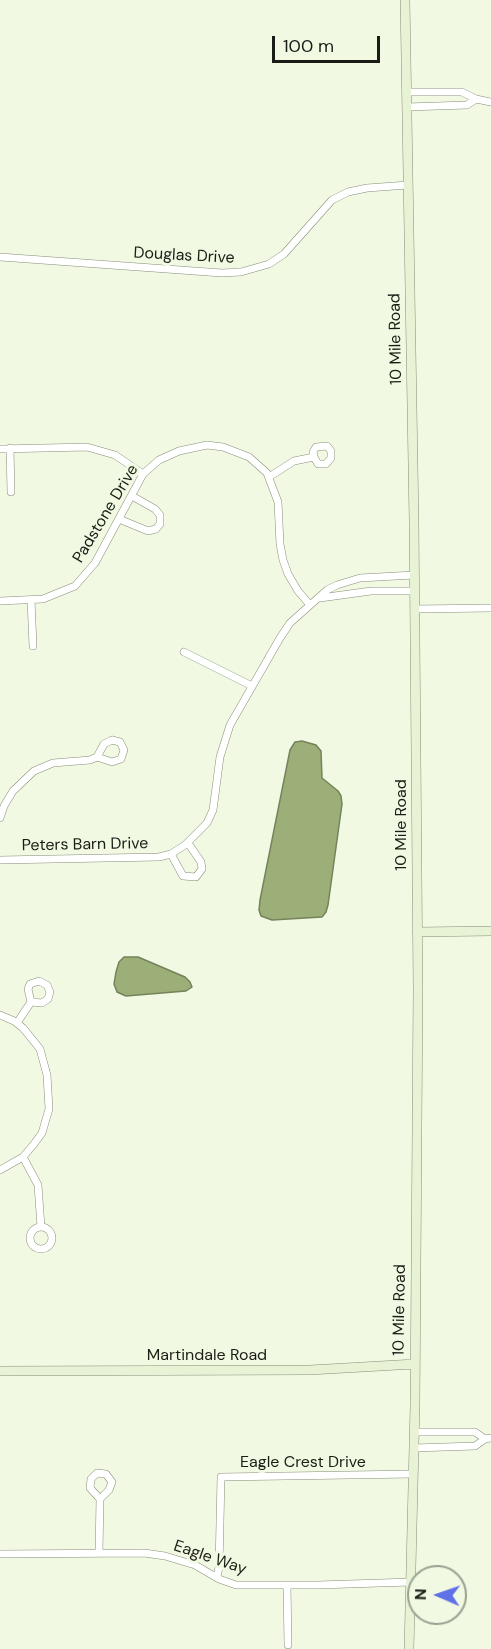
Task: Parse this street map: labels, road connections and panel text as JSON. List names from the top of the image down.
{
  "streets": {
    "main road": ["10 Mile Road", "Martindale Road"],
    "street": [
      "Douglas Drive",
      "Padstone Drive",
      "Peters Barn Drive",
      "Eagle Crest Drive",
      "Eagle Way"
    ]
  },
  "crossings": [
    ["Douglas Drive", "10 Mile Road"],
    ["10 Mile Road", "Peters Barn Drive"],
    ["10 Mile Road", "Martindale Road"],
    ["10 Mile Road", "Eagle Crest Drive"],
    ["Padstone Drive", "Peters Barn Drive"],
    ["Eagle Crest Drive", "Eagle Way"]
  ],
  "scale_bar": "100 m",
  "north": "left"
}
